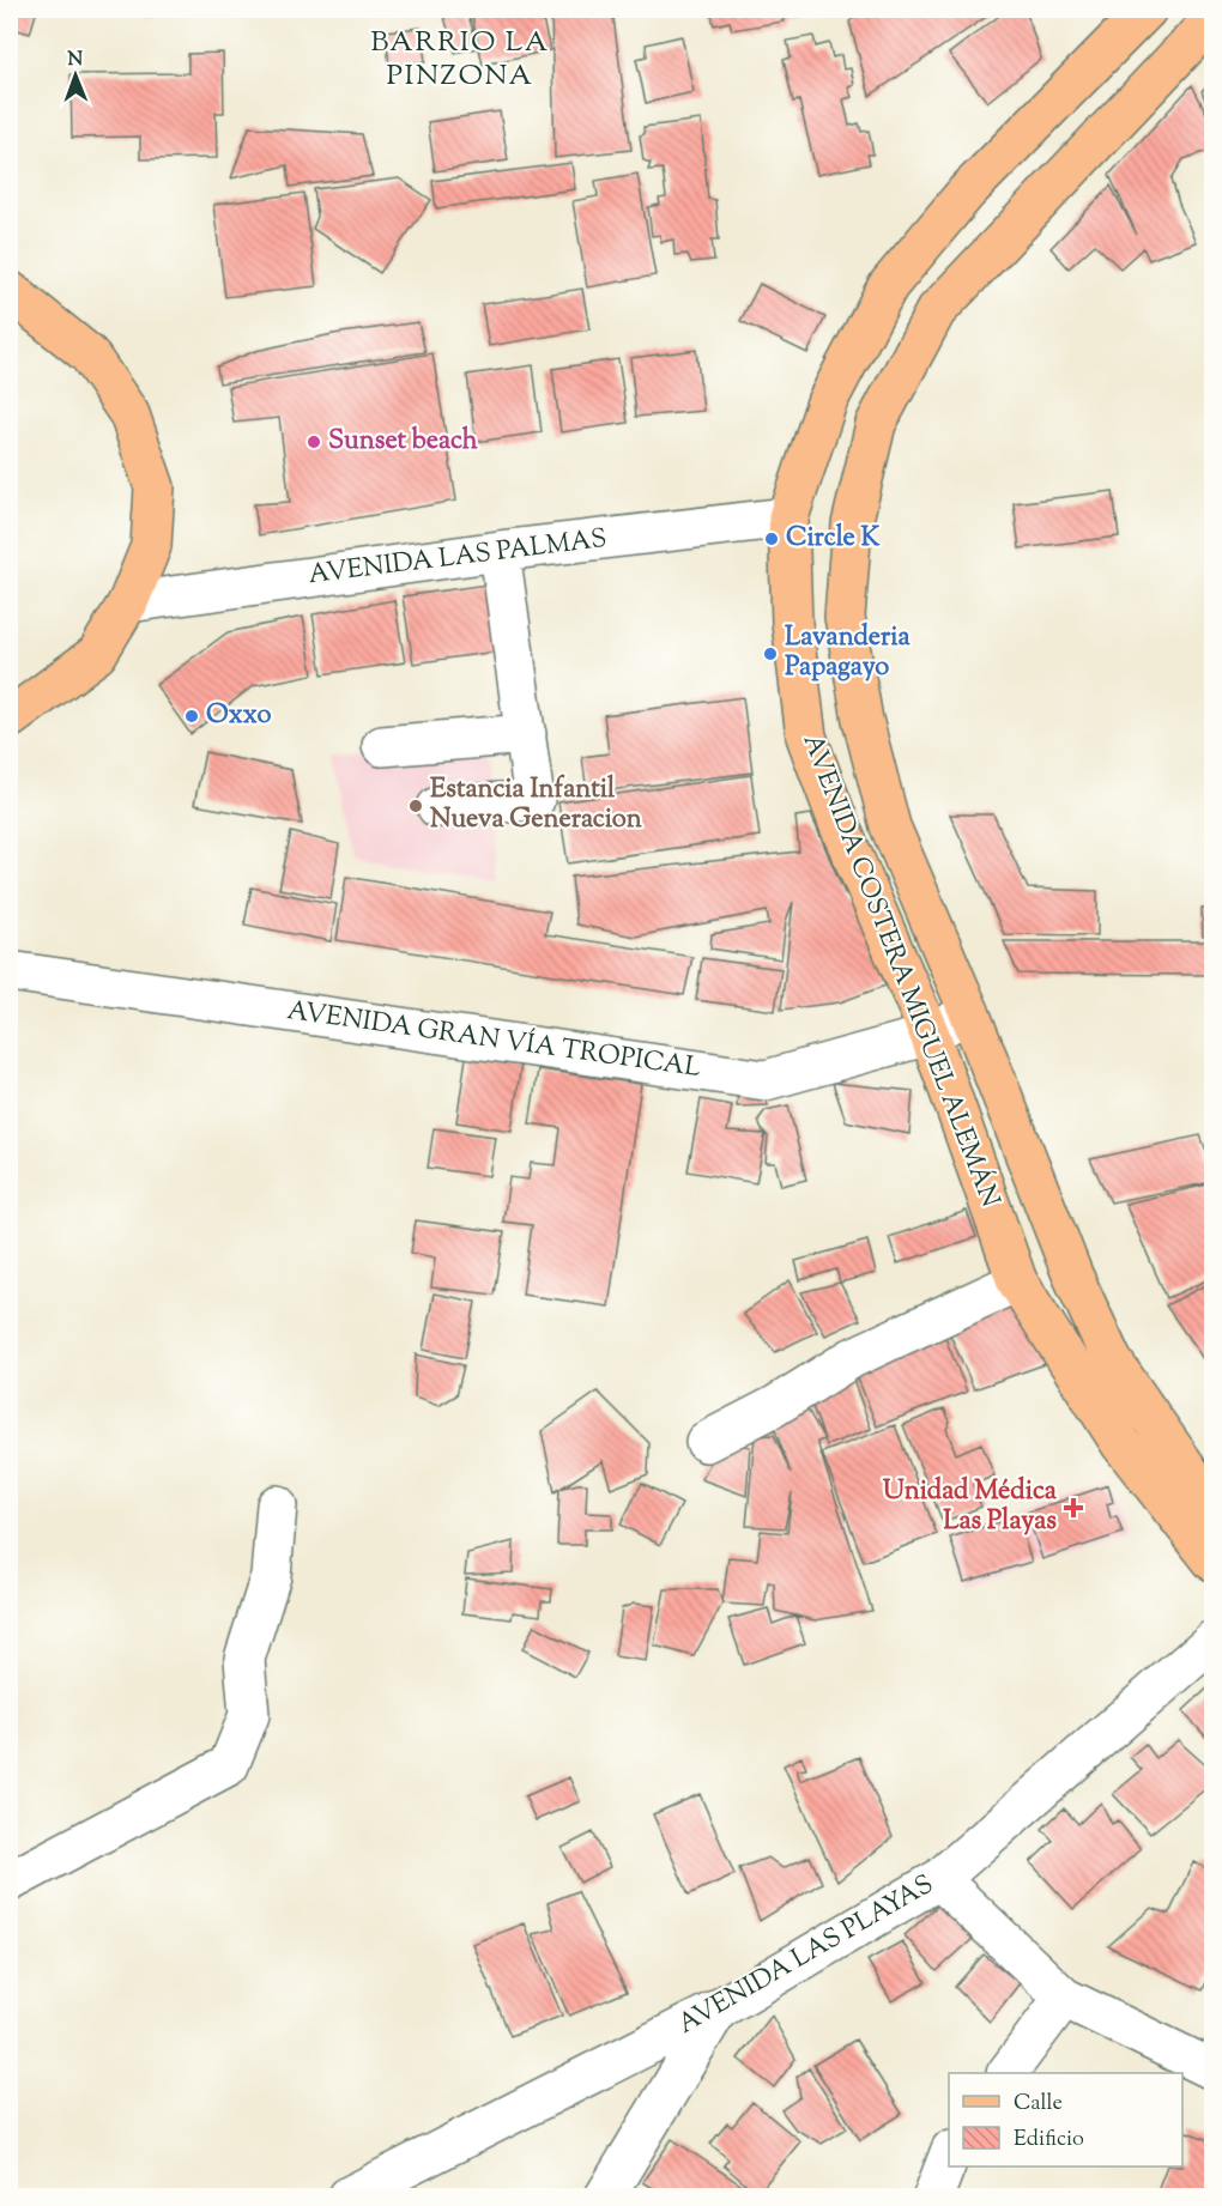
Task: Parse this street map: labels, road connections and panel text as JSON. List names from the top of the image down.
{
  "streets": {
    "main road": ["AVENIDA COSTERA MIGUEL ALEMÁN"],
    "street": ["AVENIDA LAS PALMAS", "AVENIDA GRAN VÍA TROPICAL", "AVENIDA LAS PLAYAS"]
  },
  "crossings": [
    ["AVENIDA LAS PALMAS", "AVENIDA COSTERA MIGUEL ALEMÁN"],
    ["AVENIDA COSTERA MIGUEL ALEMÁN", "AVENIDA GRAN VÍA TROPICAL"]
  ],
  "districts": ["BARRIO LA PINZONA"],
  "places": {
    "other": [
      "Sunset beach",
      "Circle K",
      "Lavanderia Papagayo",
      "Oxxo",
      "Estancia Infantil Nueva Generacion"
    ],
    "health": ["Unidad Médica Las Playas"]
  },
  "legend": ["Calle", "Edificio"],
  "north": "top"
}
